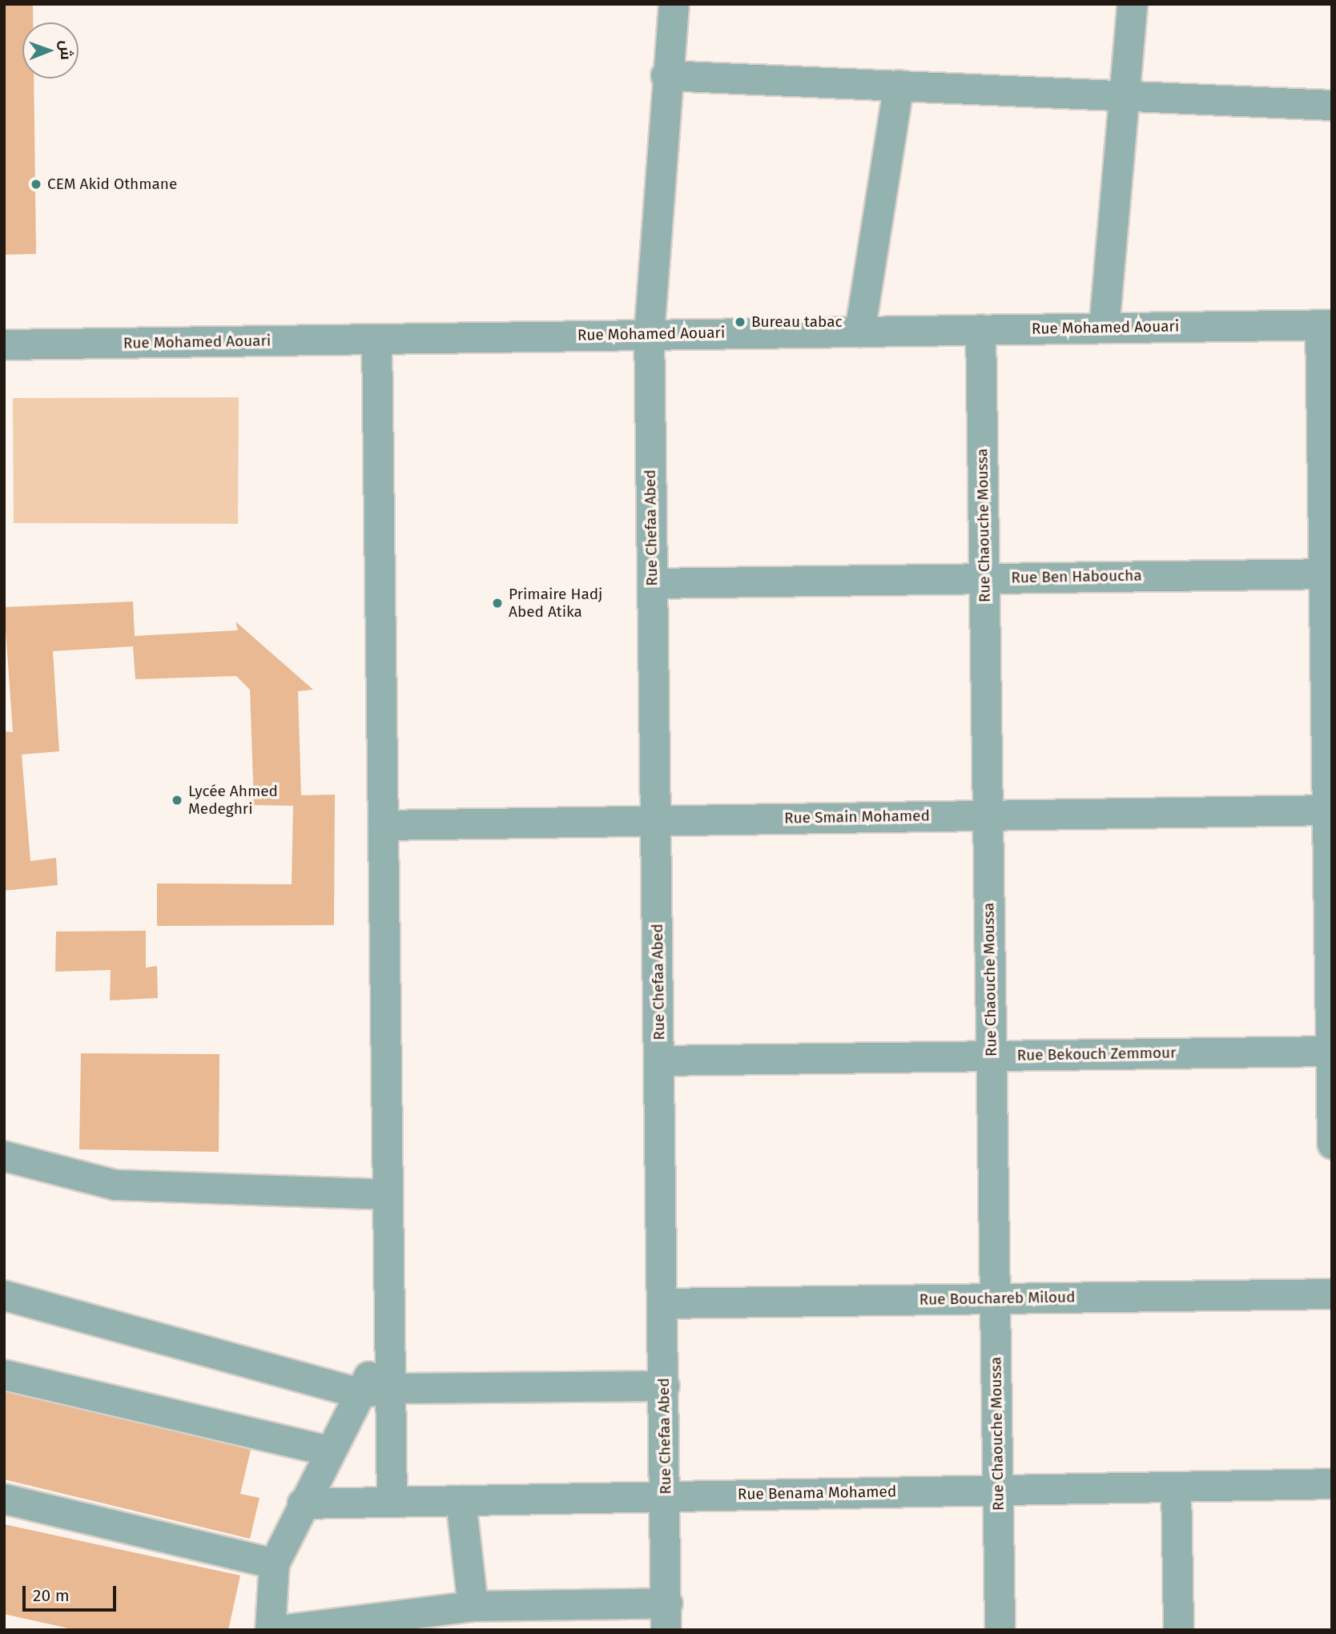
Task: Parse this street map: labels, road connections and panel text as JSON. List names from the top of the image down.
{
  "streets": {
    "street": [
      "Rue Mohamed Aouari",
      "Rue Chaouche Moussa",
      "Rue Chefaa Abed",
      "Rue Ben Haboucha",
      "Rue Smain Mohamed",
      "Rue Bekouch Zemmour",
      "Rue Bouchareb Miloud",
      "Rue Benama Mohamed"
    ]
  },
  "crossings": [
    ["Rue Mohamed Aouari", "Rue Chaouche Moussa"],
    ["Rue Mohamed Aouari", "Rue Chefaa Abed"],
    ["Rue Chaouche Moussa", "Rue Ben Haboucha"],
    ["Rue Chaouche Moussa", "Rue Smain Mohamed"],
    ["Rue Chaouche Moussa", "Rue Bekouch Zemmour"],
    ["Rue Chaouche Moussa", "Rue Bouchareb Miloud"],
    ["Rue Chaouche Moussa", "Rue Benama Mohamed"],
    ["Rue Chefaa Abed", "Rue Ben Haboucha"],
    ["Rue Chefaa Abed", "Rue Smain Mohamed"],
    ["Rue Chefaa Abed", "Rue Bekouch Zemmour"],
    ["Rue Chefaa Abed", "Rue Bouchareb Miloud"],
    ["Rue Chefaa Abed", "Rue Benama Mohamed"]
  ],
  "places": [
    "CEM Akid Othmane",
    "Bureau tabac",
    "Primaire Hadj Abed Atika",
    "Lycée Ahmed Medeghri"
  ],
  "scale_bar": "20 m",
  "north": "right"
}
